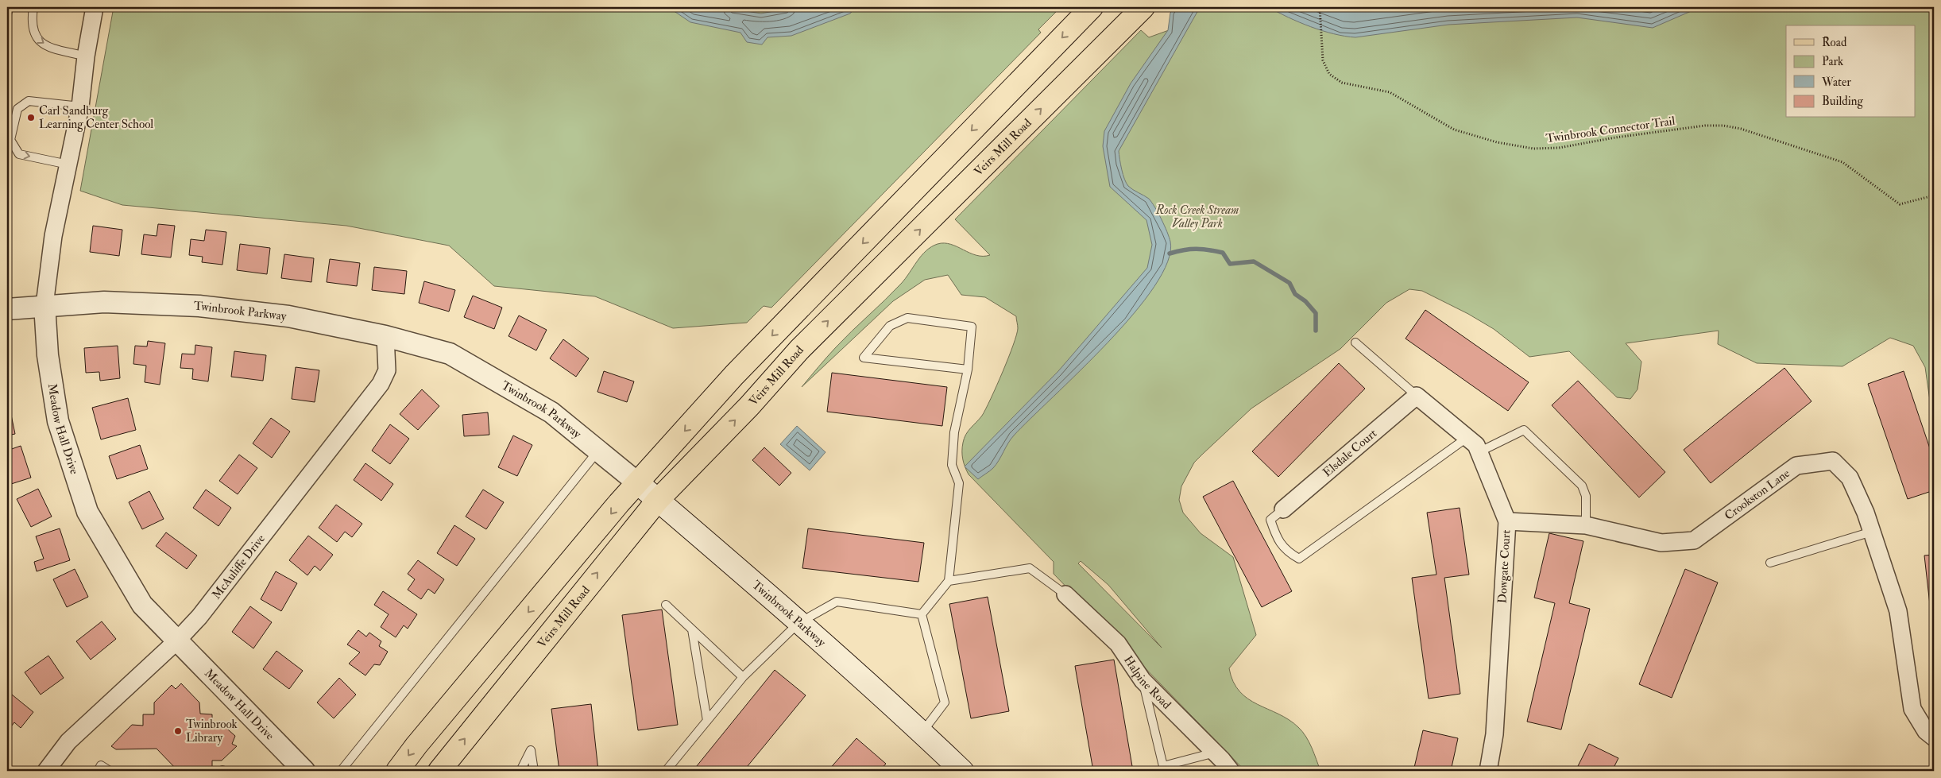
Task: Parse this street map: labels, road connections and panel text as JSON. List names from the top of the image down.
{
  "streets": {
    "main road": ["Veirs Mill Road", "Twinbrook Parkway"],
    "street": [
      "Meadow Hall Drive",
      "Elsdale Court",
      "Crookston Lane",
      "McAuliffe Drive",
      "Dowgate Court",
      "Halpine Road"
    ],
    "path": ["Twinbrook Connector Trail"]
  },
  "crossings": [
    ["Veirs Mill Road", "Twinbrook Parkway"],
    ["Twinbrook Parkway", "Meadow Hall Drive"],
    ["Twinbrook Parkway", "McAuliffe Drive"],
    ["Meadow Hall Drive", "McAuliffe Drive"],
    ["Elsdale Court", "Dowgate Court"],
    ["Crookston Lane", "Dowgate Court"]
  ],
  "parks": ["Rock Creek Stream Valley Park"],
  "places": ["Carl Sandburg Learning Center School", "Twinbrook Library"],
  "legend": [
    "Road",
    "Park",
    "Water",
    "Building"
  ]
}
